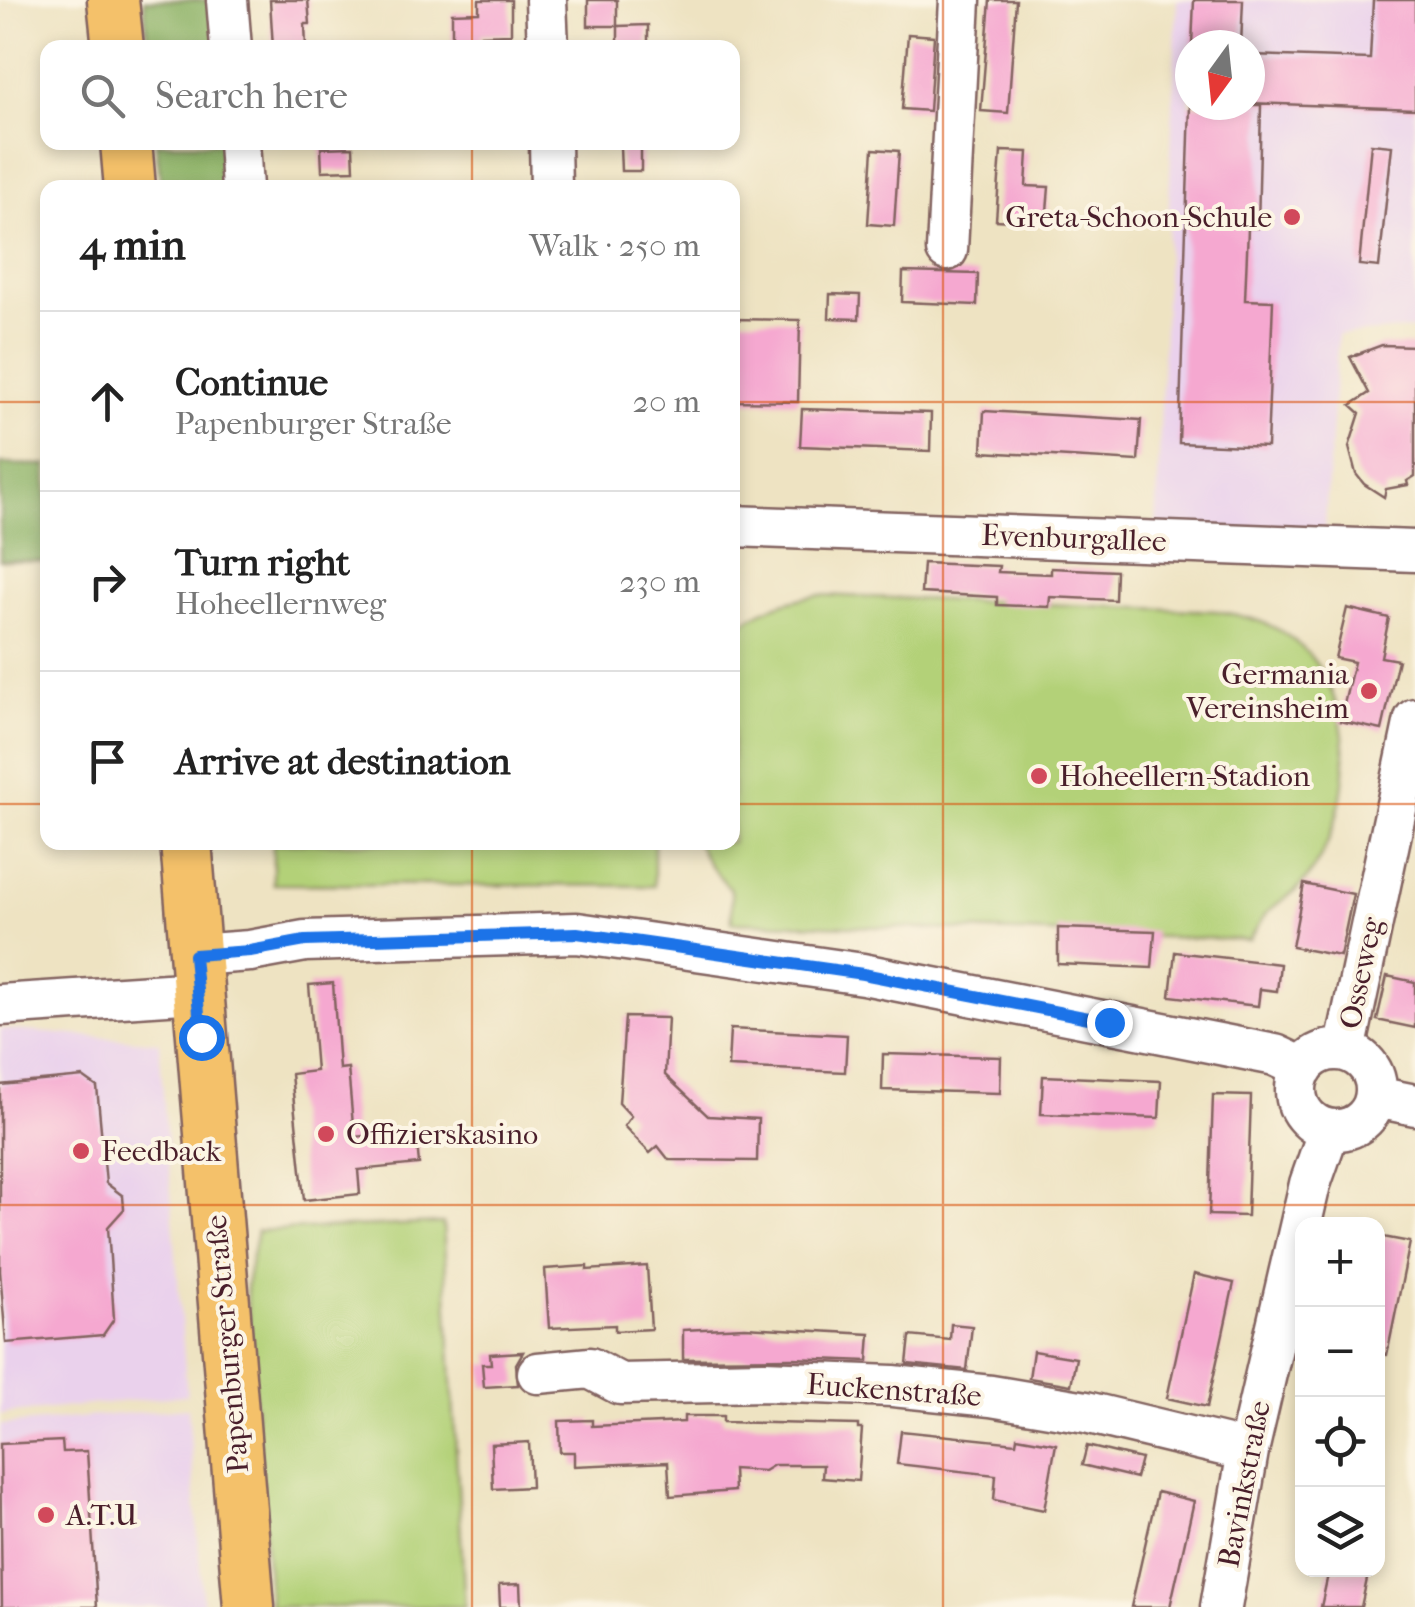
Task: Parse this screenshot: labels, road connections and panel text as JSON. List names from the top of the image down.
{
  "streets": {
    "main road": ["Papenburger Straße"],
    "street": [
      "Evenburgallee",
      "Osseweg",
      "Euckenstraße",
      "Bavinkstraße"
    ]
  },
  "crossings": [
    ["Osseweg", "Bavinkstraße"],
    ["Euckenstraße", "Bavinkstraße"]
  ],
  "places": [
    "Greta-Schoon-Schule",
    "Germania Vereinsheim",
    "Hoheellern-Stadion",
    "Offizierskasino",
    "Feedback",
    "A.T.U"
  ],
  "north": "bottom",
  "page": {
    "search": "Search here",
    "heading": ["4 min", "Walk · 250 m"],
    "list": [
      ["Continue", "Papenburger Straße", "20 m"],
      ["Turn right", "Hoheellernweg", "230 m"],
      "Arrive at destination"
    ],
    "map_buttons": ["+", "−"]
  }
}
